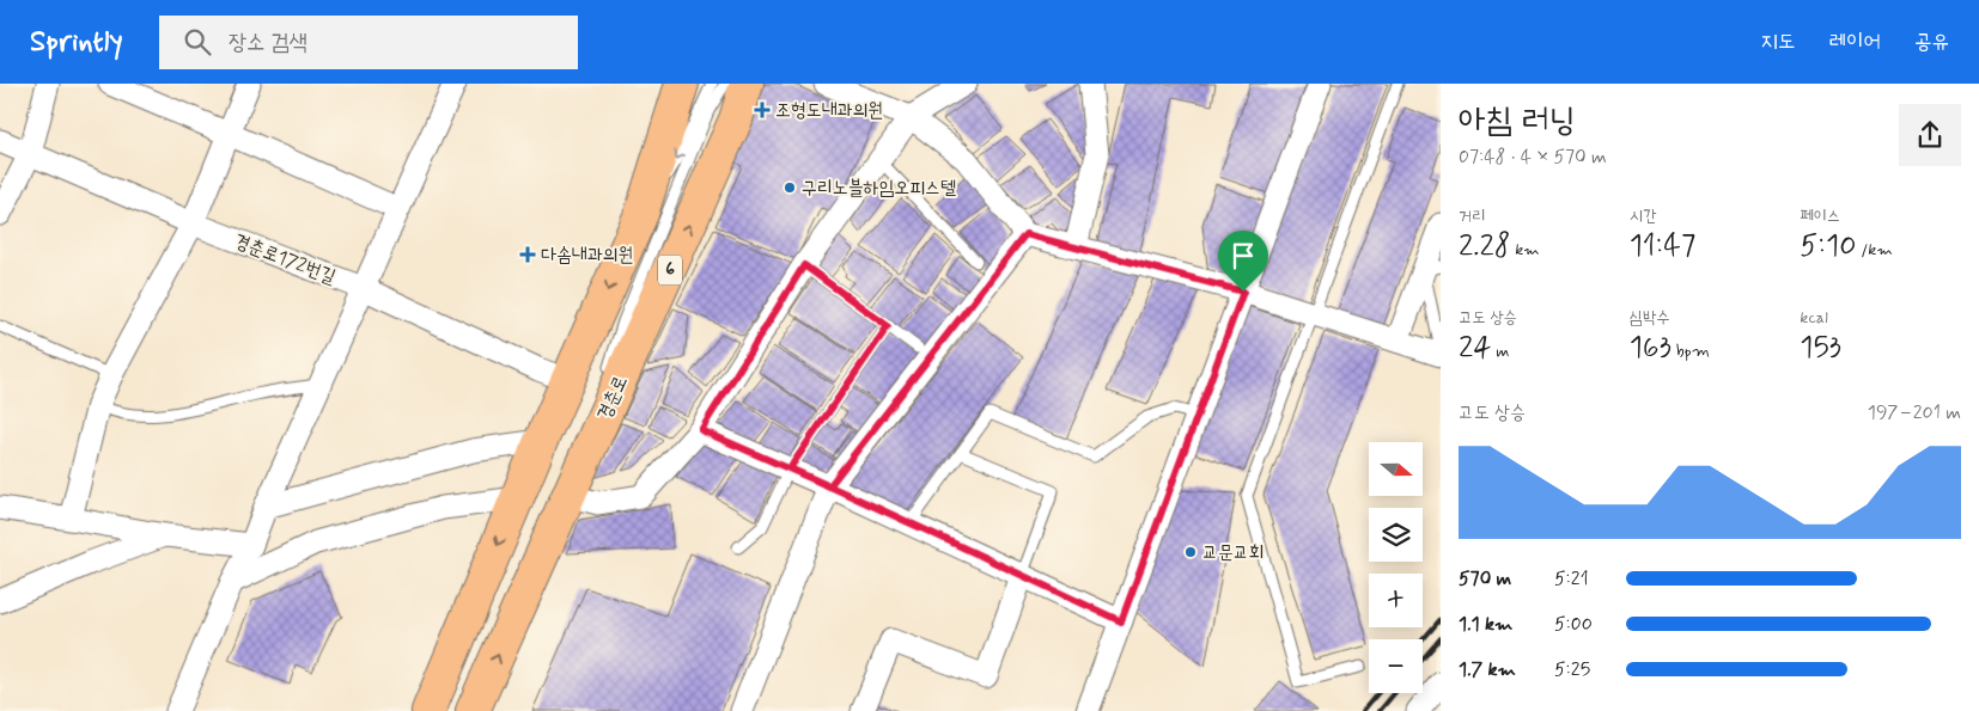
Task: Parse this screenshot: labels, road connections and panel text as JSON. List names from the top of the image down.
{
  "streets": {
    "main road": ["6", "경춘로"],
    "street": ["경춘로172번길"]
  },
  "places": {
    "health": ["조형도내과의원", "다솜내과의원"],
    "other": ["구리노블하임오피스텔", "교문교회"]
  },
  "north": "right",
  "page": {
    "header": "Sprintly",
    "search": "장소 검색",
    "nav": ["지도", "레이어", "공유"],
    "heading": ["아침 러닝", "07:48 · 4 × 570 m"],
    "stats": [
      ["거리", "2.28 km"],
      ["시간", "11:47"],
      ["페이스", "5:10 /km"],
      ["고도 상승", "24 m"],
      ["심박수", "163 bpm"],
      ["kcal", "153"]
    ],
    "chart": ["고도 상승", "197–201 m"],
    "map_buttons": ["+", "−"],
    "list": [
      {
        "name": "570 m",
        "note": "5:21"
      },
      {
        "name": "1.1 km",
        "note": "5:00"
      },
      {
        "name": "1.7 km",
        "note": "5:25"
      }
    ]
  }
}
